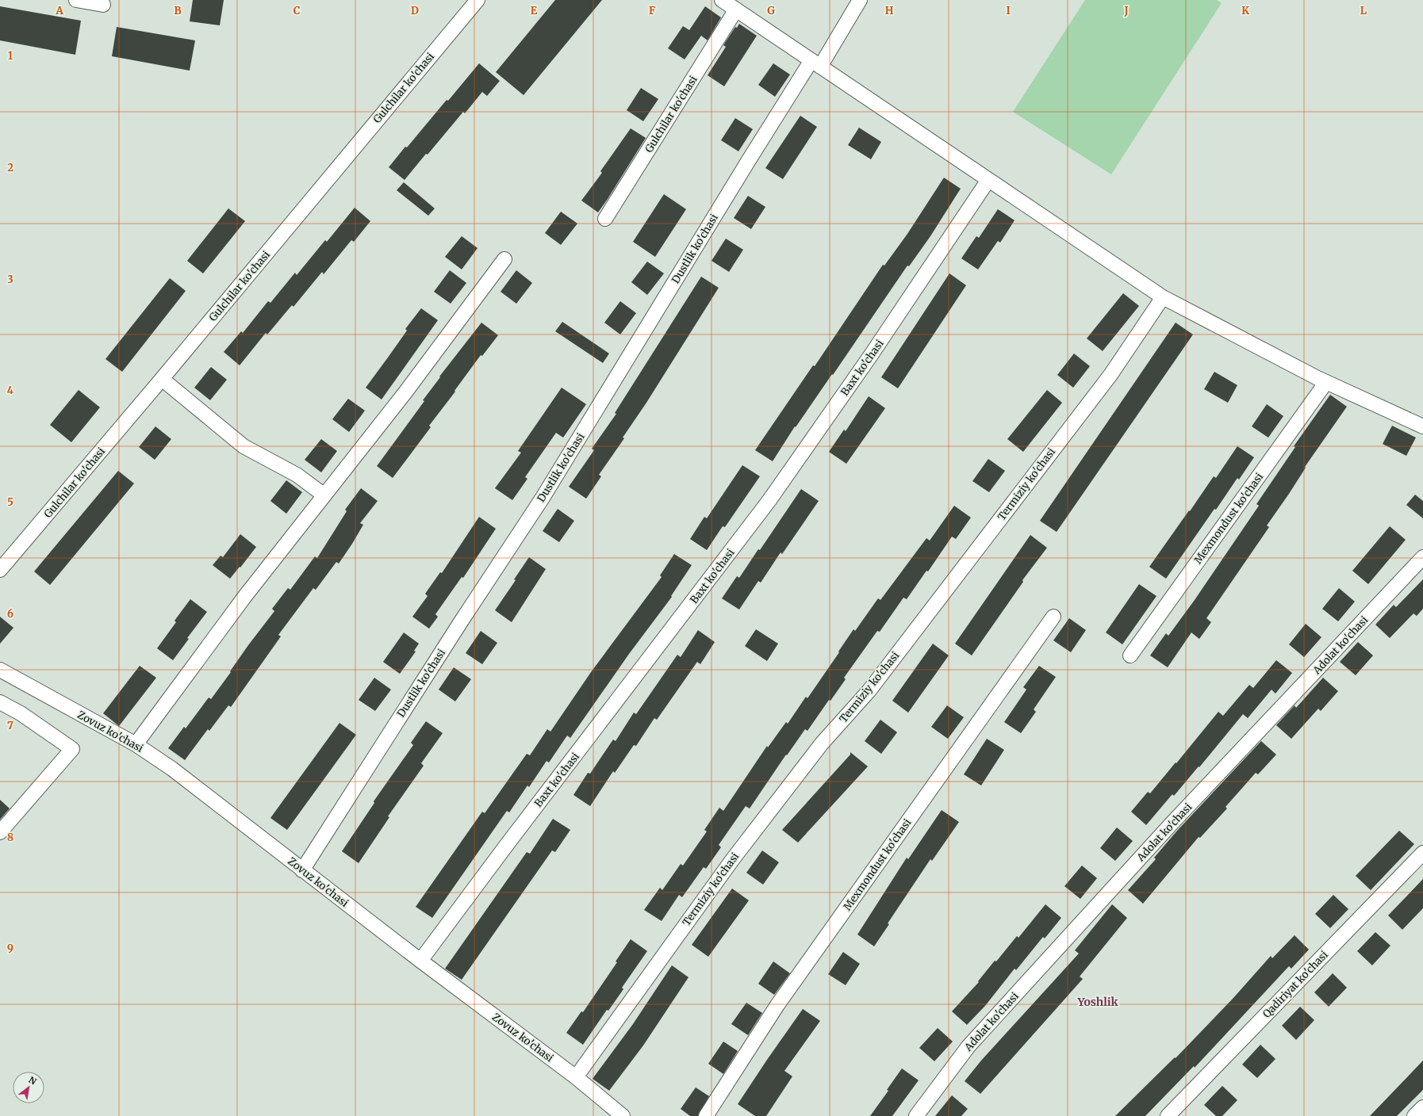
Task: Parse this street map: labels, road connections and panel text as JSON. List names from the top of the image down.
{
  "streets": {
    "street": [
      "Gulchilar ko'chasi",
      "Dustlik ko'chasi",
      "Baxt ko'chasi",
      "Termiziy ko'chasi",
      "Mexmondust ko'chasi",
      "Adolat ko'chasi",
      "Zovuz ko'chasi",
      "Qadiriyat ko'chasi"
    ]
  },
  "crossings": [
    ["Dustlik ko'chasi", "Zovuz ko'chasi"],
    ["Baxt ko'chasi", "Zovuz ko'chasi"],
    ["Termiziy ko'chasi", "Zovuz ko'chasi"]
  ],
  "districts": ["Yoshlik"],
  "north": "top right",
  "grid": {
    "columns": [
      "A",
      "B",
      "C",
      "D",
      "E",
      "F",
      "G",
      "H",
      "I",
      "J",
      "K",
      "L"
    ],
    "rows": [
      "1",
      "2",
      "3",
      "4",
      "5",
      "6",
      "7",
      "8",
      "9"
    ]
  }
}
